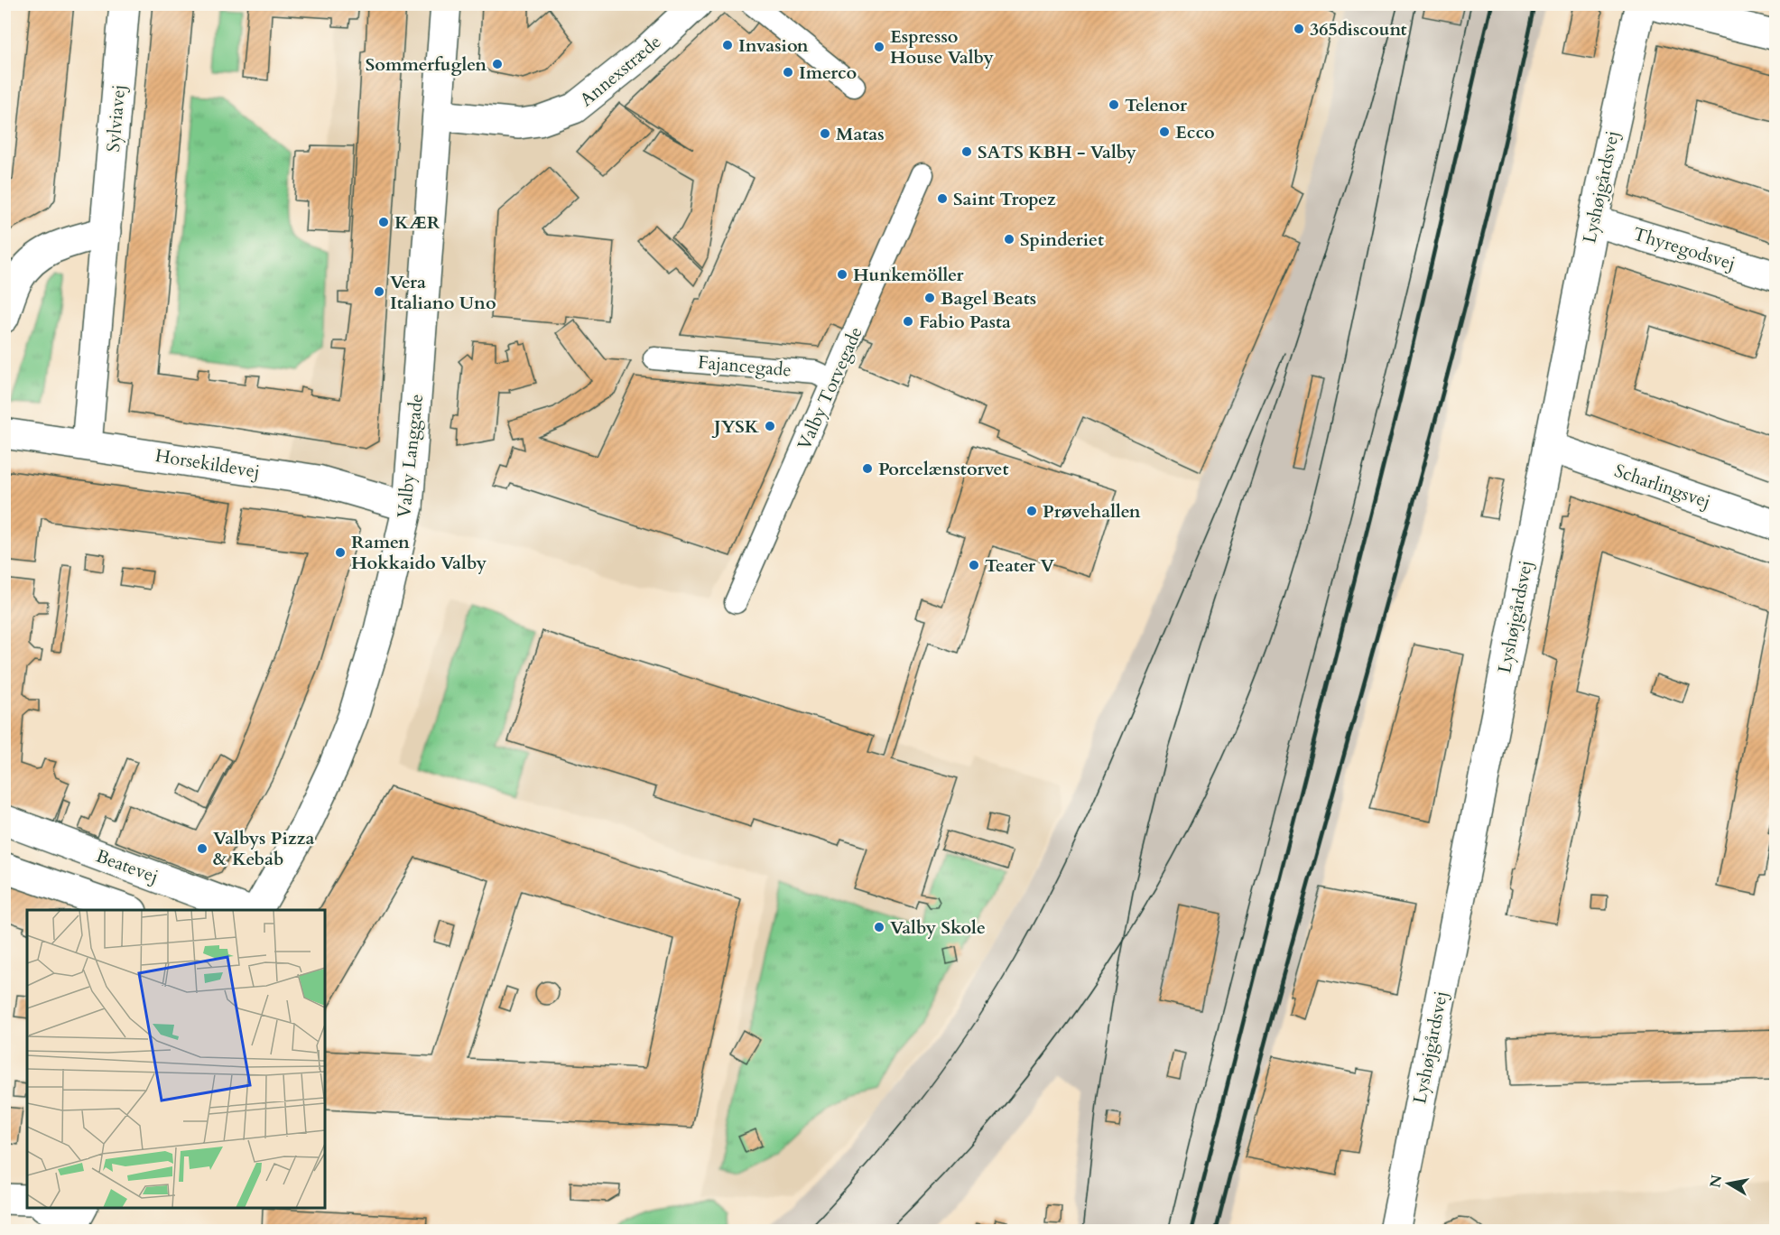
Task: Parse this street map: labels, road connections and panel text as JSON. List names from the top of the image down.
{
  "streets": {
    "street": [
      "Annexstræde",
      "Sylviavej",
      "Lyshøjgårdsvej",
      "Thyregodsvej",
      "Fajancegade",
      "Valby Torvegade",
      "Valby Langgade",
      "Horsekildevej",
      "Scharlingsvej",
      "Beatevej"
    ]
  },
  "crossings": [
    ["Annexstræde", "Valby Langgade"],
    ["Sylviavej", "Horsekildevej"],
    ["Lyshøjgårdsvej", "Thyregodsvej"],
    ["Lyshøjgårdsvej", "Scharlingsvej"],
    ["Fajancegade", "Valby Torvegade"],
    ["Valby Langgade", "Horsekildevej"]
  ],
  "places": [
    "365discount",
    "Invasion",
    "Espresso House Valby",
    "Sommerfuglen",
    "Imerco",
    "Telenor",
    "Ecco",
    "Matas",
    "SATS KBH - Valby",
    "Saint Tropez",
    "KÆR",
    "Spinderiet",
    "Hunkemöller",
    "Vera Italiano Uno",
    "Bagel Beats",
    "Fabio Pasta",
    "JYSK",
    "Porcelænstorvet",
    "Prøvehallen",
    "Ramen Hokkaido Valby",
    "Teater V",
    "Valbys Pizza & Kebab",
    "Valby Skole"
  ],
  "north": "left"
}
